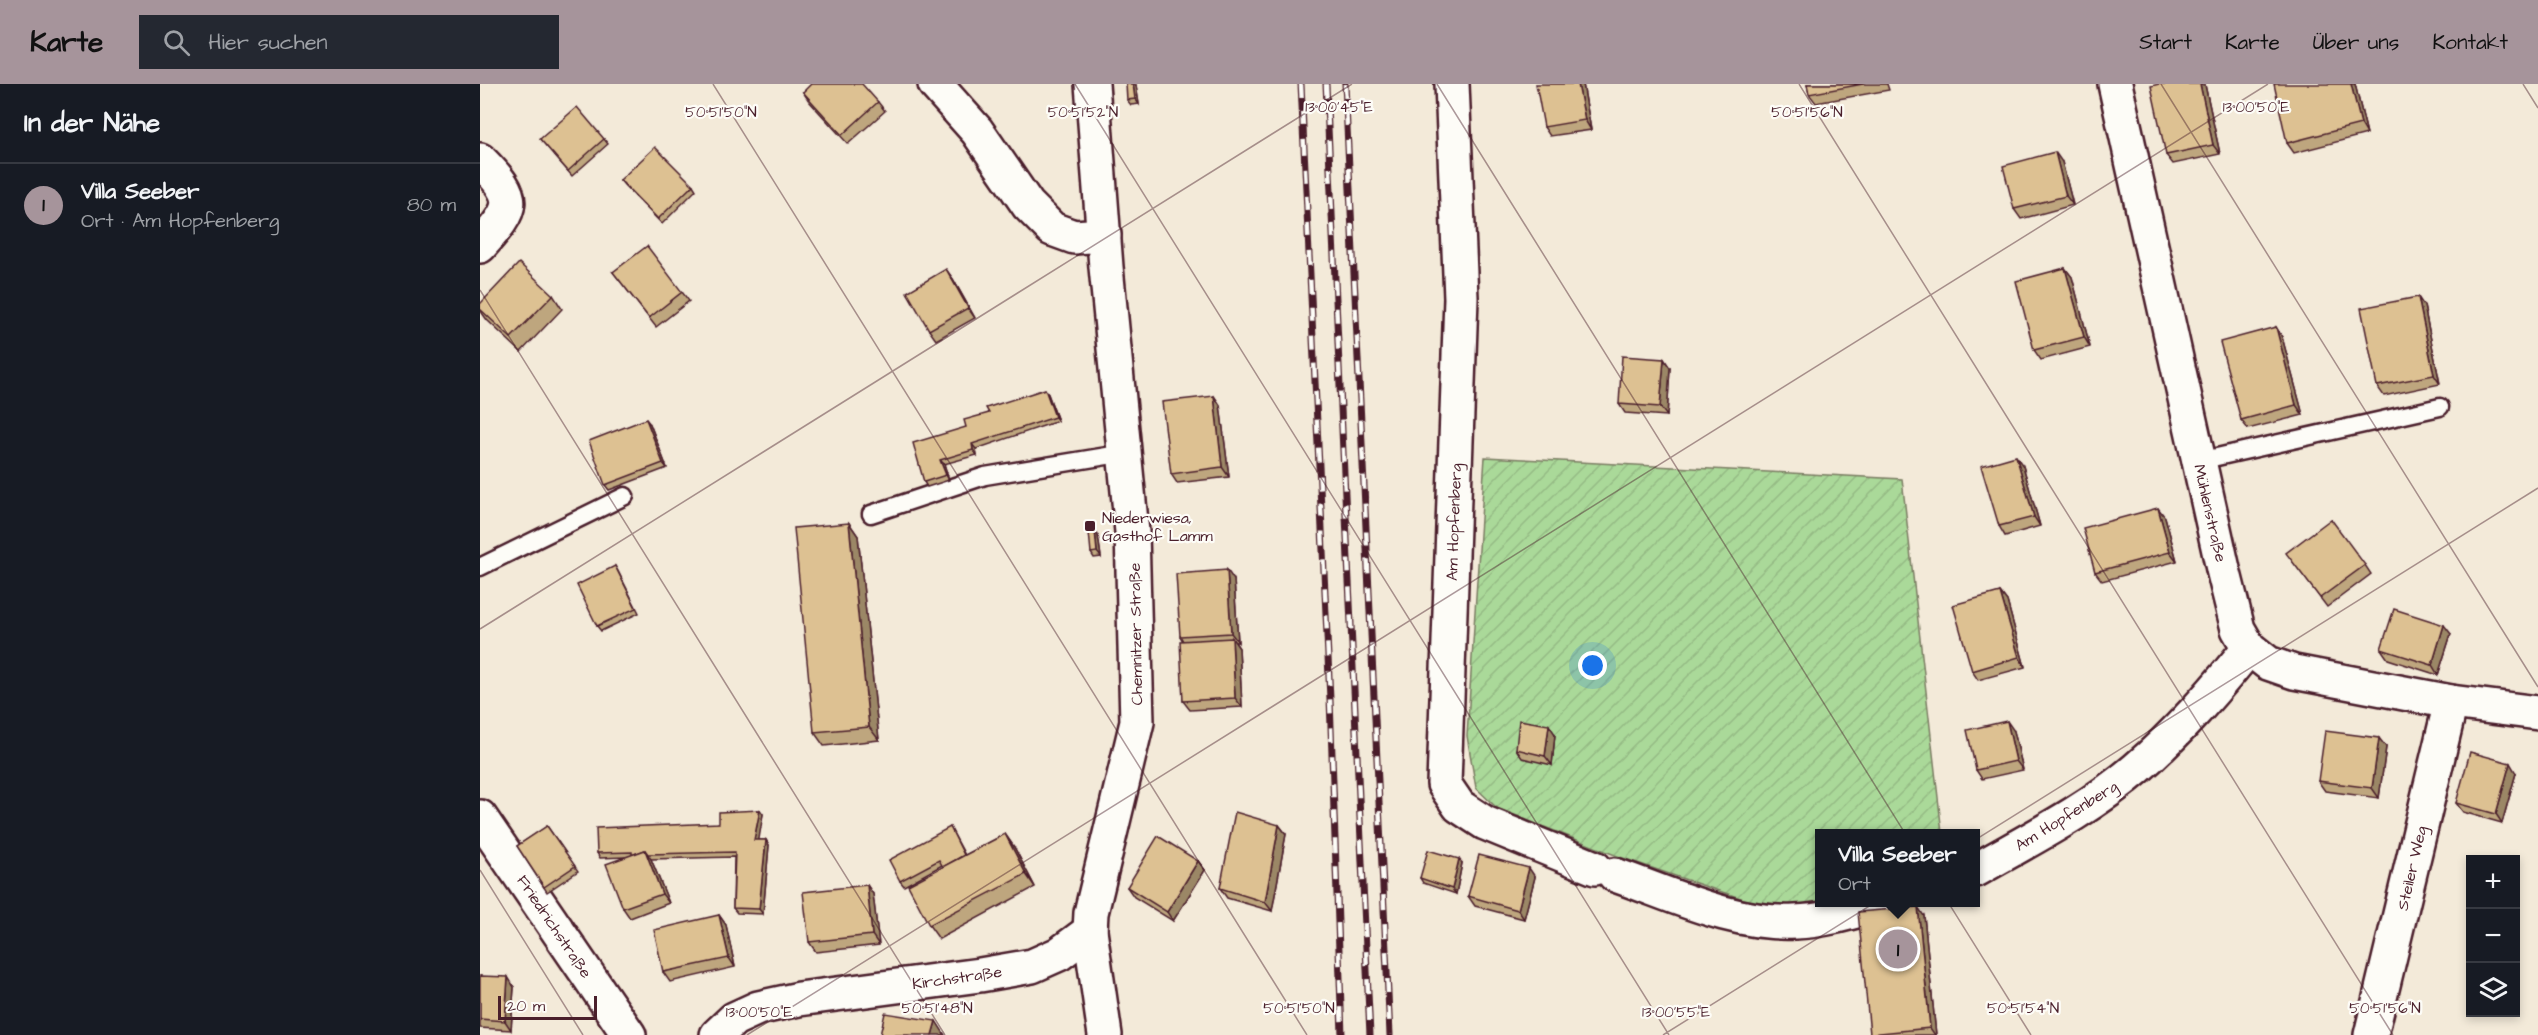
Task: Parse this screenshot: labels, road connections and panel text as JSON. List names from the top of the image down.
{
  "streets": {
    "street": [
      "Mühlenstraße",
      "Am Hopfenberg",
      "Chemnitzer Straße",
      "Steiler Weg",
      "Friedrichstraße",
      "Kirchstraße"
    ]
  },
  "crossings": [
    ["Mühlenstraße", "Am Hopfenberg"],
    ["Mühlenstraße", "Steiler Weg"],
    ["Chemnitzer Straße", "Kirchstraße"]
  ],
  "places": {
    "transit": ["Niederwiesa, Gasthof Lamm"]
  },
  "scale_bar": "20 m",
  "page": {
    "header": "Karte",
    "search": "Hier suchen",
    "nav": [
      "Start",
      "Karte",
      "Über uns",
      "Kontakt"
    ],
    "heading": "In der Nähe",
    "list": [
      {
        "mark": "1",
        "name": "Villa Seeber",
        "note": "Ort · Am Hopfenberg",
        "value": "80 m"
      }
    ],
    "popup": ["Villa Seeber", "Ort"],
    "map_buttons": ["+", "−"],
    "pins": "1",
    "scale": "20 m"
  },
  "coordinates": [
    "13°00'50\"E",
    "13°00'45\"E",
    "50°51'50\"N",
    "50°51'52\"N",
    "50°51'56\"N",
    "50°51'48\"N",
    "50°51'54\"N",
    "13°00'55\"E"
  ]
}
